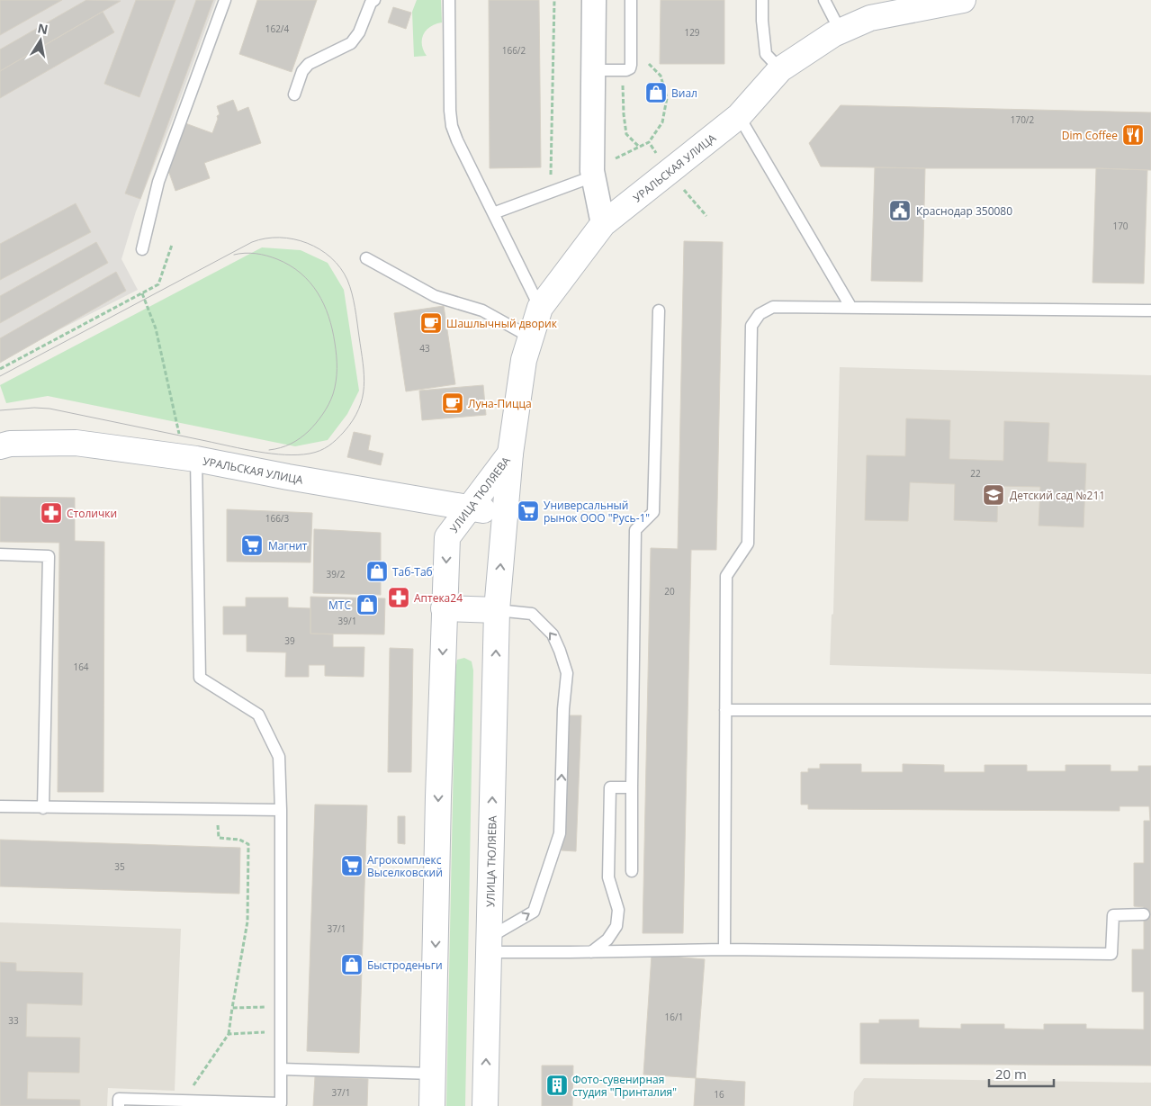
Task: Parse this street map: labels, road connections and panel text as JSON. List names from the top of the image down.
{
  "streets": {
    "main road": ["УРАЛЬСКАЯ УЛИЦА", "УЛИЦА ТЮЛЯЕВА"]
  },
  "crossings": [
    ["УРАЛЬСКАЯ УЛИЦА", "УЛИЦА ТЮЛЯЕВА"]
  ],
  "places": {
    "shop": [
      "Виал",
      "Таб-Таб",
      "МТС",
      "Быстроденьги"
    ],
    "restaurant": ["Dim Coffee"],
    "public building": ["Краснодар 350080"],
    "cafe": ["Шашлычный дворик", "Луна-Пицца"],
    "school or university": ["Детский сад №211"],
    "supermarket": ["Универсальный рынок ООО \"Русь-1\"", "Магнит", "Агрокомплекс Выселковский"],
    "pharmacy": ["Столички", "Аптека24"],
    "building": ["Фото-сувенирная студия \"Принталия\""]
  },
  "house_numbers": [
    "162/4",
    "129",
    "166/2",
    "170/2",
    "170",
    "43",
    "22",
    "166/3",
    "39/2",
    "20",
    "39/1",
    "39",
    "164",
    "35",
    "37/1",
    "16/1",
    "33",
    "37/1",
    "16"
  ],
  "scale_bar": "20 m",
  "north": "top"
}
